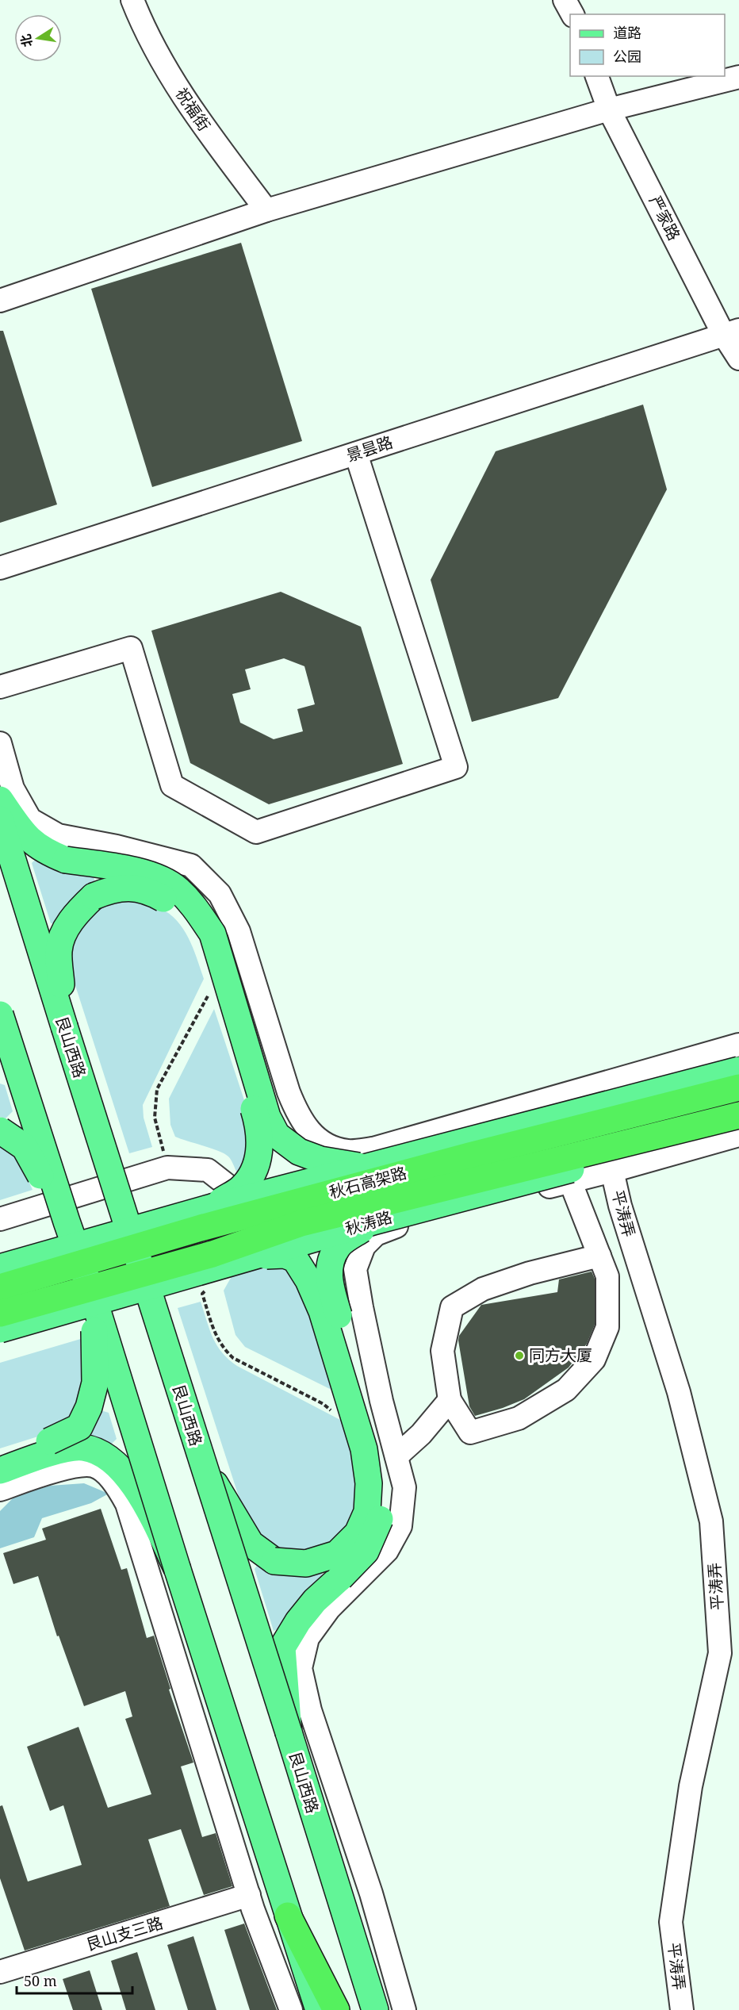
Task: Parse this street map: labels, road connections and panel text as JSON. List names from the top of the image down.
{
  "streets": {
    "highway": ["秋石高架路"],
    "main road": ["艮山西路", "秋涛路"],
    "street": [
      "祝福街",
      "严家路",
      "景昙路",
      "平涛弄",
      "艮山支三路"
    ]
  },
  "crossings": [
    ["严家路", "景昙路"]
  ],
  "places": ["同方大厦"],
  "legend": ["道路", "公园"],
  "scale_bar": "50 m",
  "north": "left"
}
